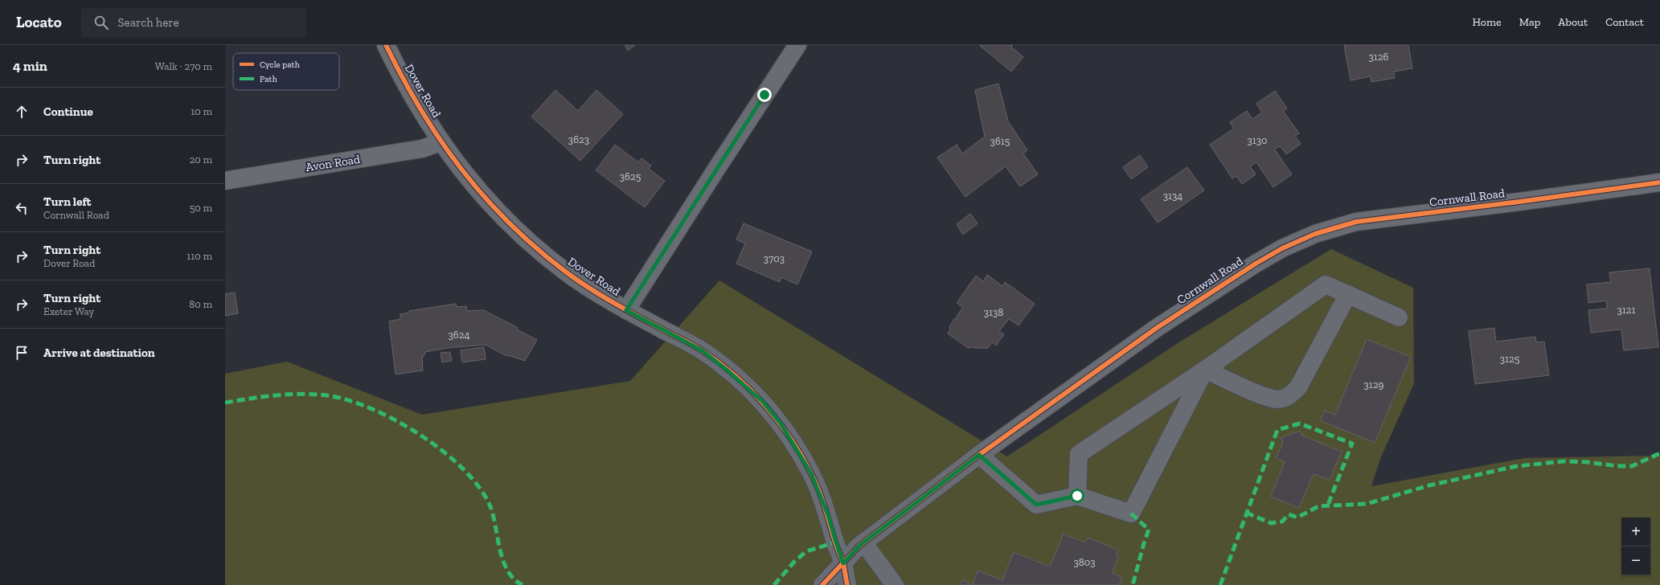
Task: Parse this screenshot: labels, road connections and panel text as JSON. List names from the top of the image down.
{
  "streets": {
    "street": ["Dover Road", "Avon Road", "Cornwall Road"]
  },
  "crossings": [
    ["Dover Road", "Avon Road"],
    ["Dover Road", "Cornwall Road"]
  ],
  "house_numbers": [
    "3126",
    "3623",
    "3130",
    "3615",
    "3625",
    "3134",
    "3703",
    "3121",
    "3138",
    "3624",
    "3125",
    "3129",
    "3803"
  ],
  "legend": ["Cycle path", "Path"],
  "page": {
    "header": "Locato",
    "search": "Search here",
    "nav": [
      "Home",
      "Map",
      "About",
      "Contact"
    ],
    "heading": ["4 min", "Walk · 270 m"],
    "list": [
      ["Continue", "10 m"],
      ["Turn right", "20 m"],
      ["Turn left", "Cornwall Road", "50 m"],
      ["Turn right", "Dover Road", "110 m"],
      ["Turn right", "Exeter Way", "80 m"],
      "Arrive at destination"
    ],
    "map_buttons": ["+", "−"]
  }
}
